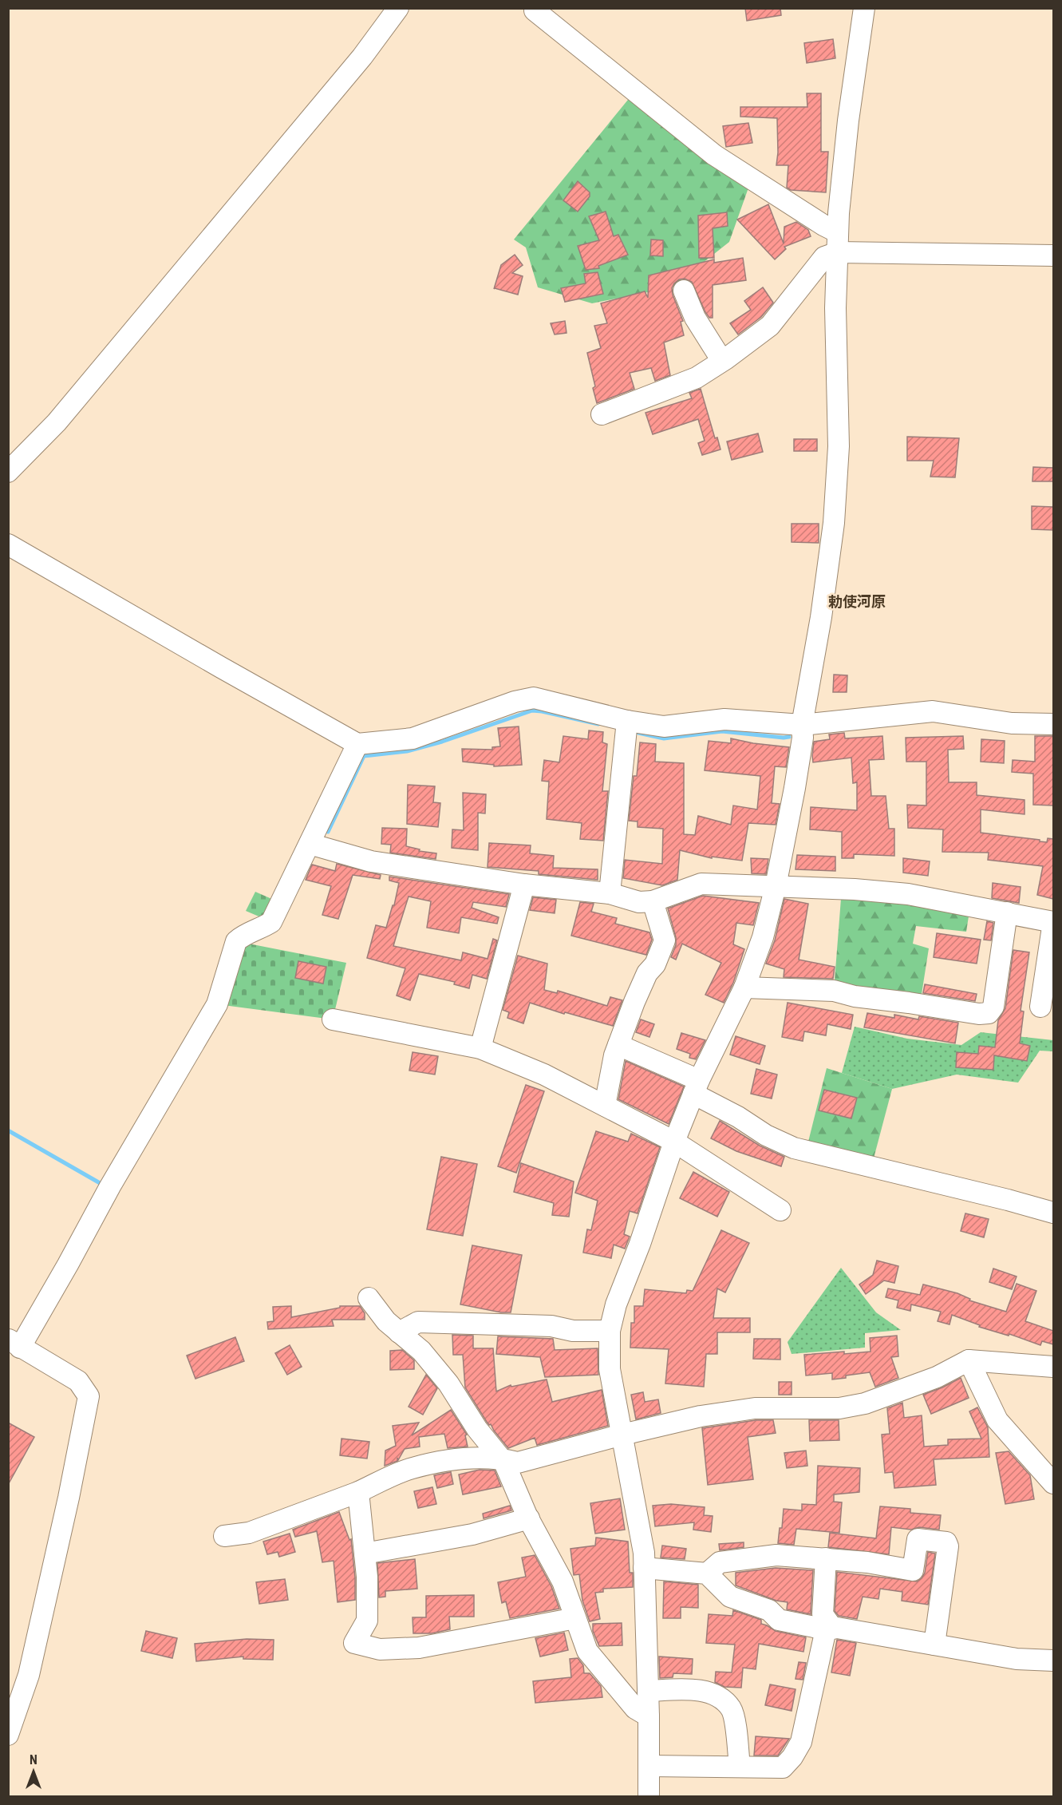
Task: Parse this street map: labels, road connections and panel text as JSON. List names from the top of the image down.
{
  "districts": ["勅使河原"],
  "north": "top"
}
